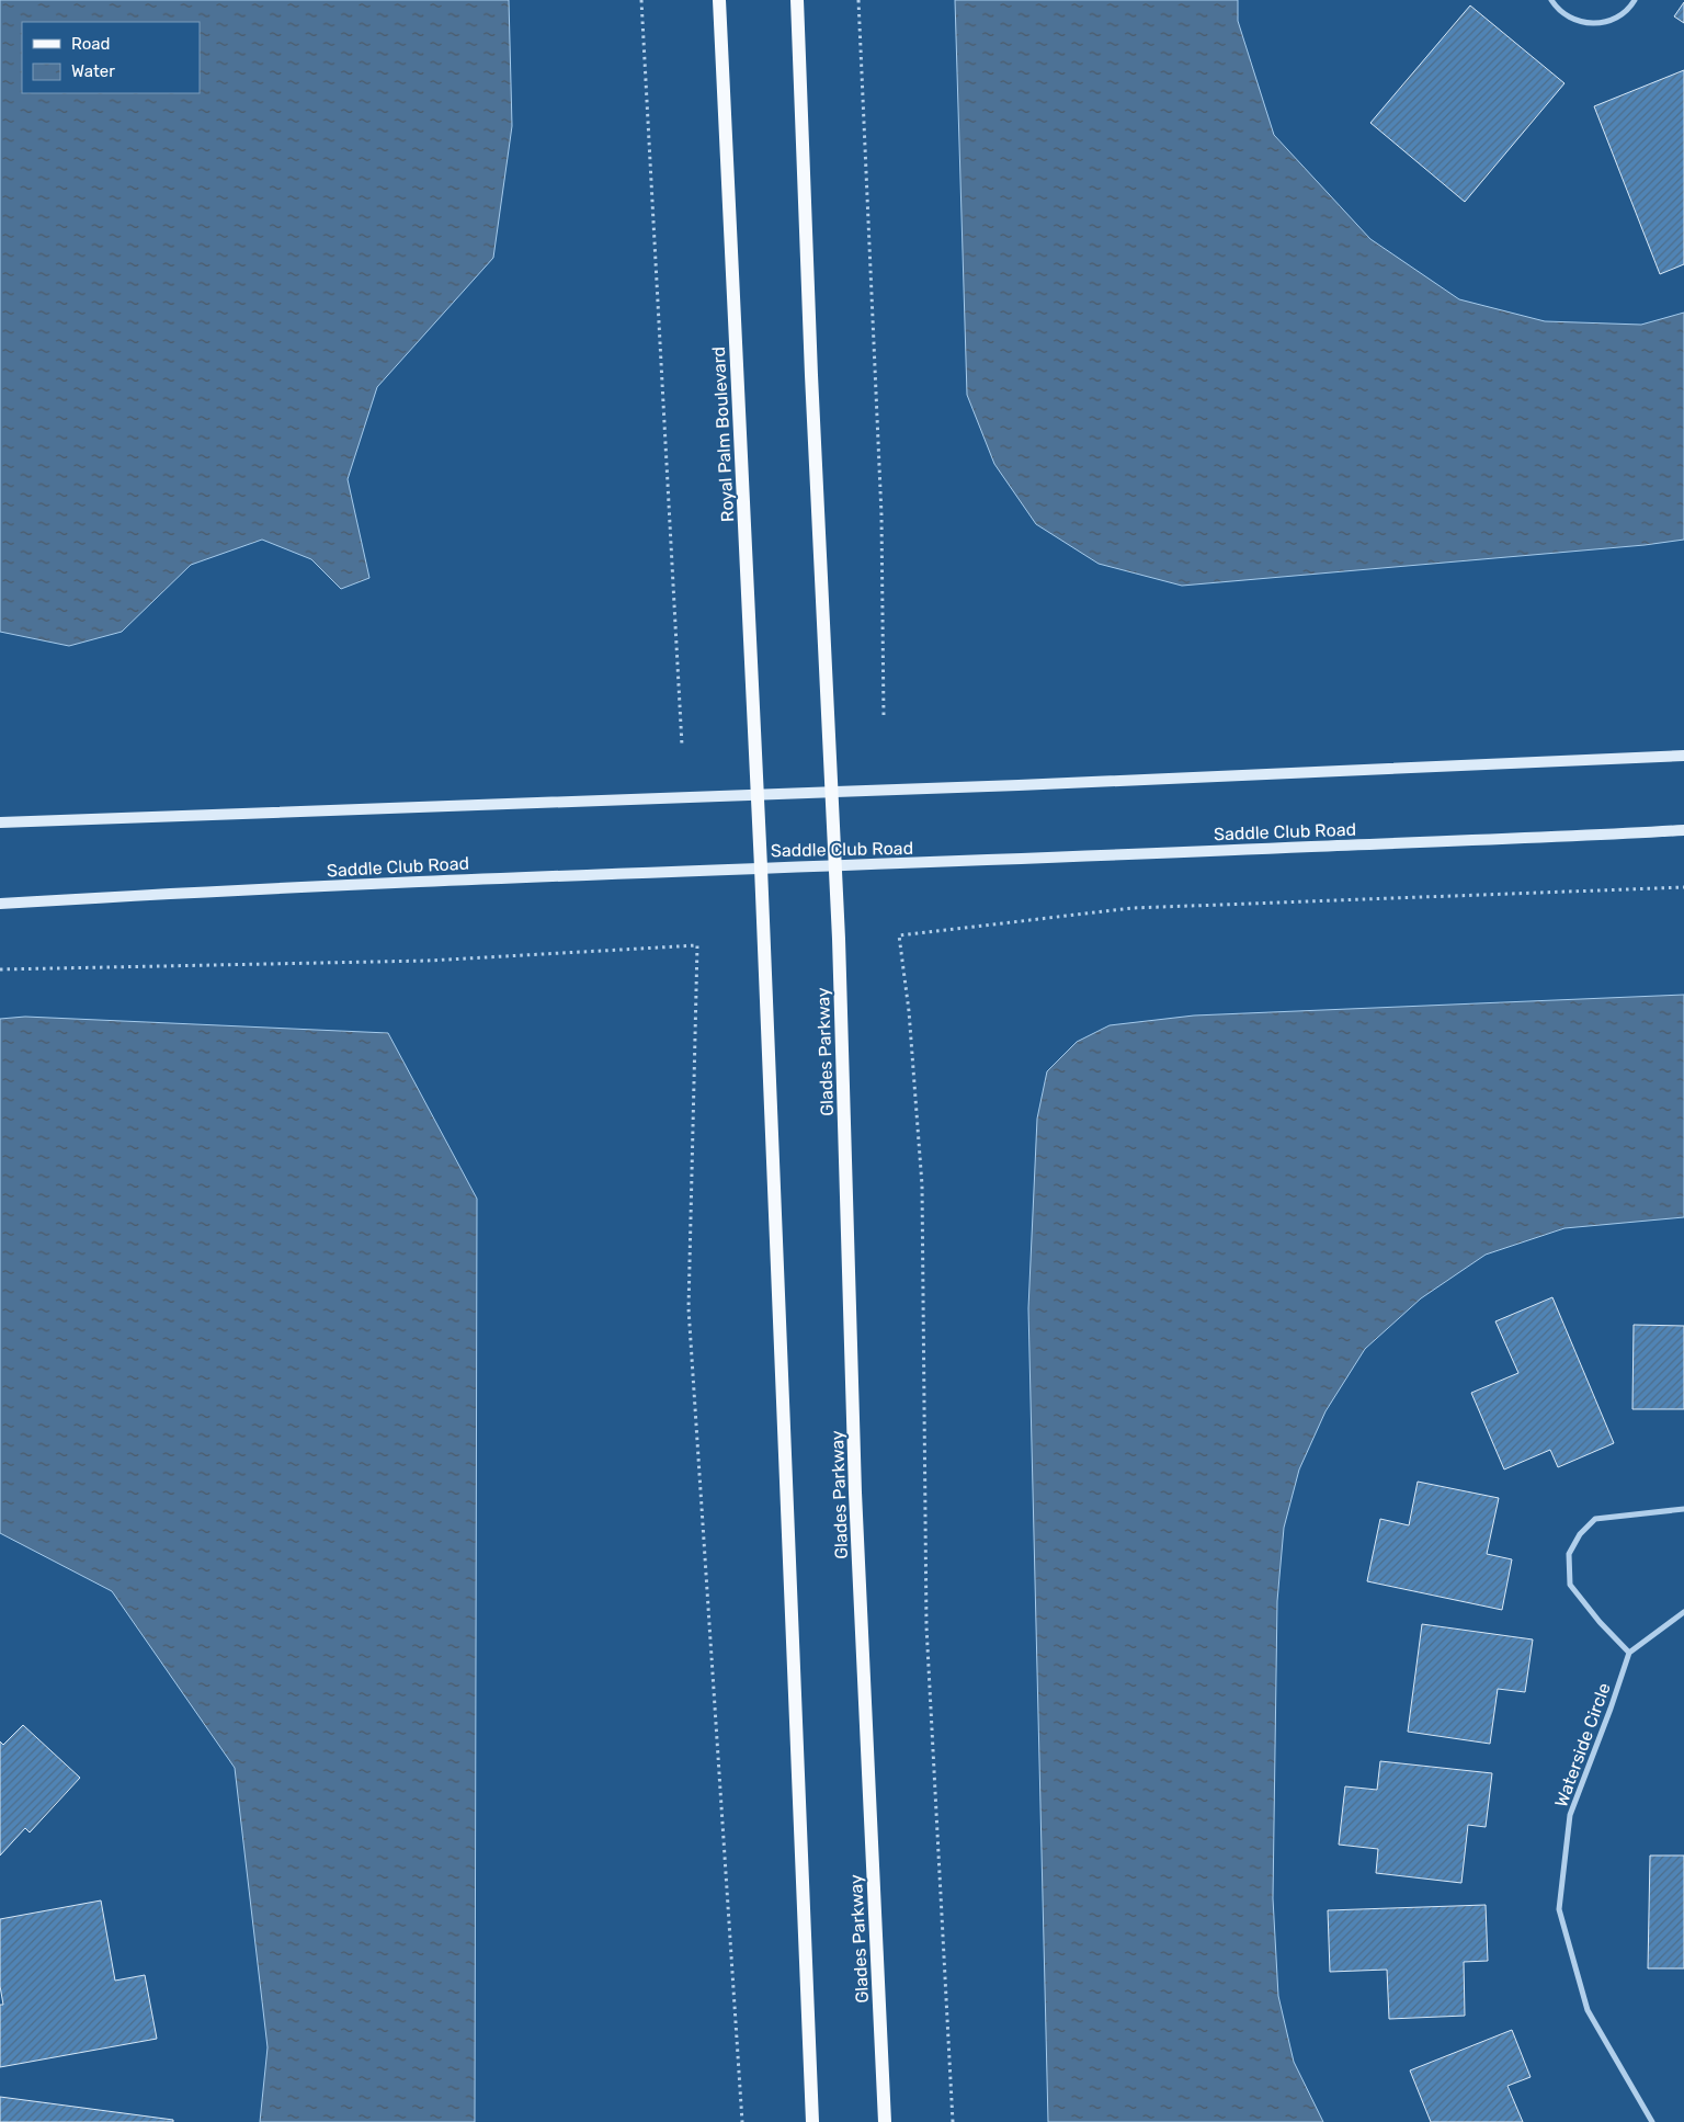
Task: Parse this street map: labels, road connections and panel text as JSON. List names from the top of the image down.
{
  "streets": {
    "main road": ["Royal Palm Boulevard", "Glades Parkway"],
    "street": ["Saddle Club Road", "Waterside Circle"]
  },
  "crossings": [
    ["Royal Palm Boulevard", "Saddle Club Road"],
    ["Saddle Club Road", "Glades Parkway"]
  ],
  "legend": ["Road", "Water"]
}
